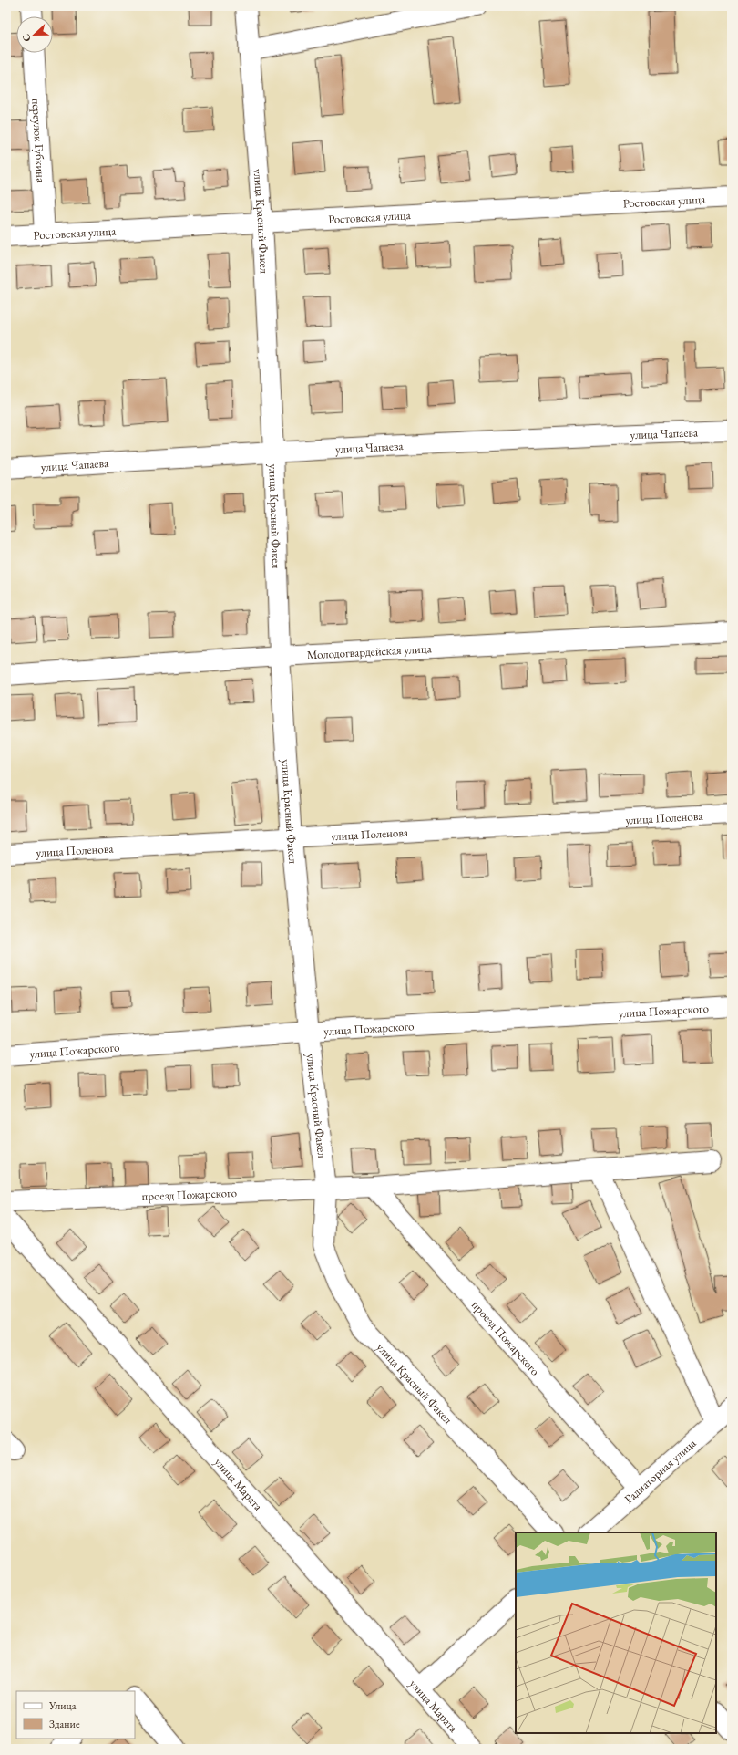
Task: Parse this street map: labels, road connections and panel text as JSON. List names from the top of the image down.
{
  "streets": {
    "street": [
      "переулок Губкина",
      "Ростовская улица",
      "улица Красный Факел",
      "улица Чапаева",
      "Молодогвардейская улица",
      "улица Поленова",
      "улица Пожарского",
      "проезд Пожарского",
      "Радиаторная улица",
      "улица Марата"
    ]
  },
  "crossings": [
    ["переулок Губкина", "Ростовская улица"],
    ["Ростовская улица", "улица Красный Факел"],
    ["улица Красный Факел", "улица Чапаева"],
    ["улица Красный Факел", "Молодогвардейская улица"],
    ["улица Красный Факел", "улица Поленова"],
    ["улица Красный Факел", "улица Пожарского"],
    ["улица Красный Факел", "проезд Пожарского"],
    ["проезд Пожарского", "Радиаторная улица"]
  ],
  "legend": ["Улица", "Здание"],
  "north": "left"
}
